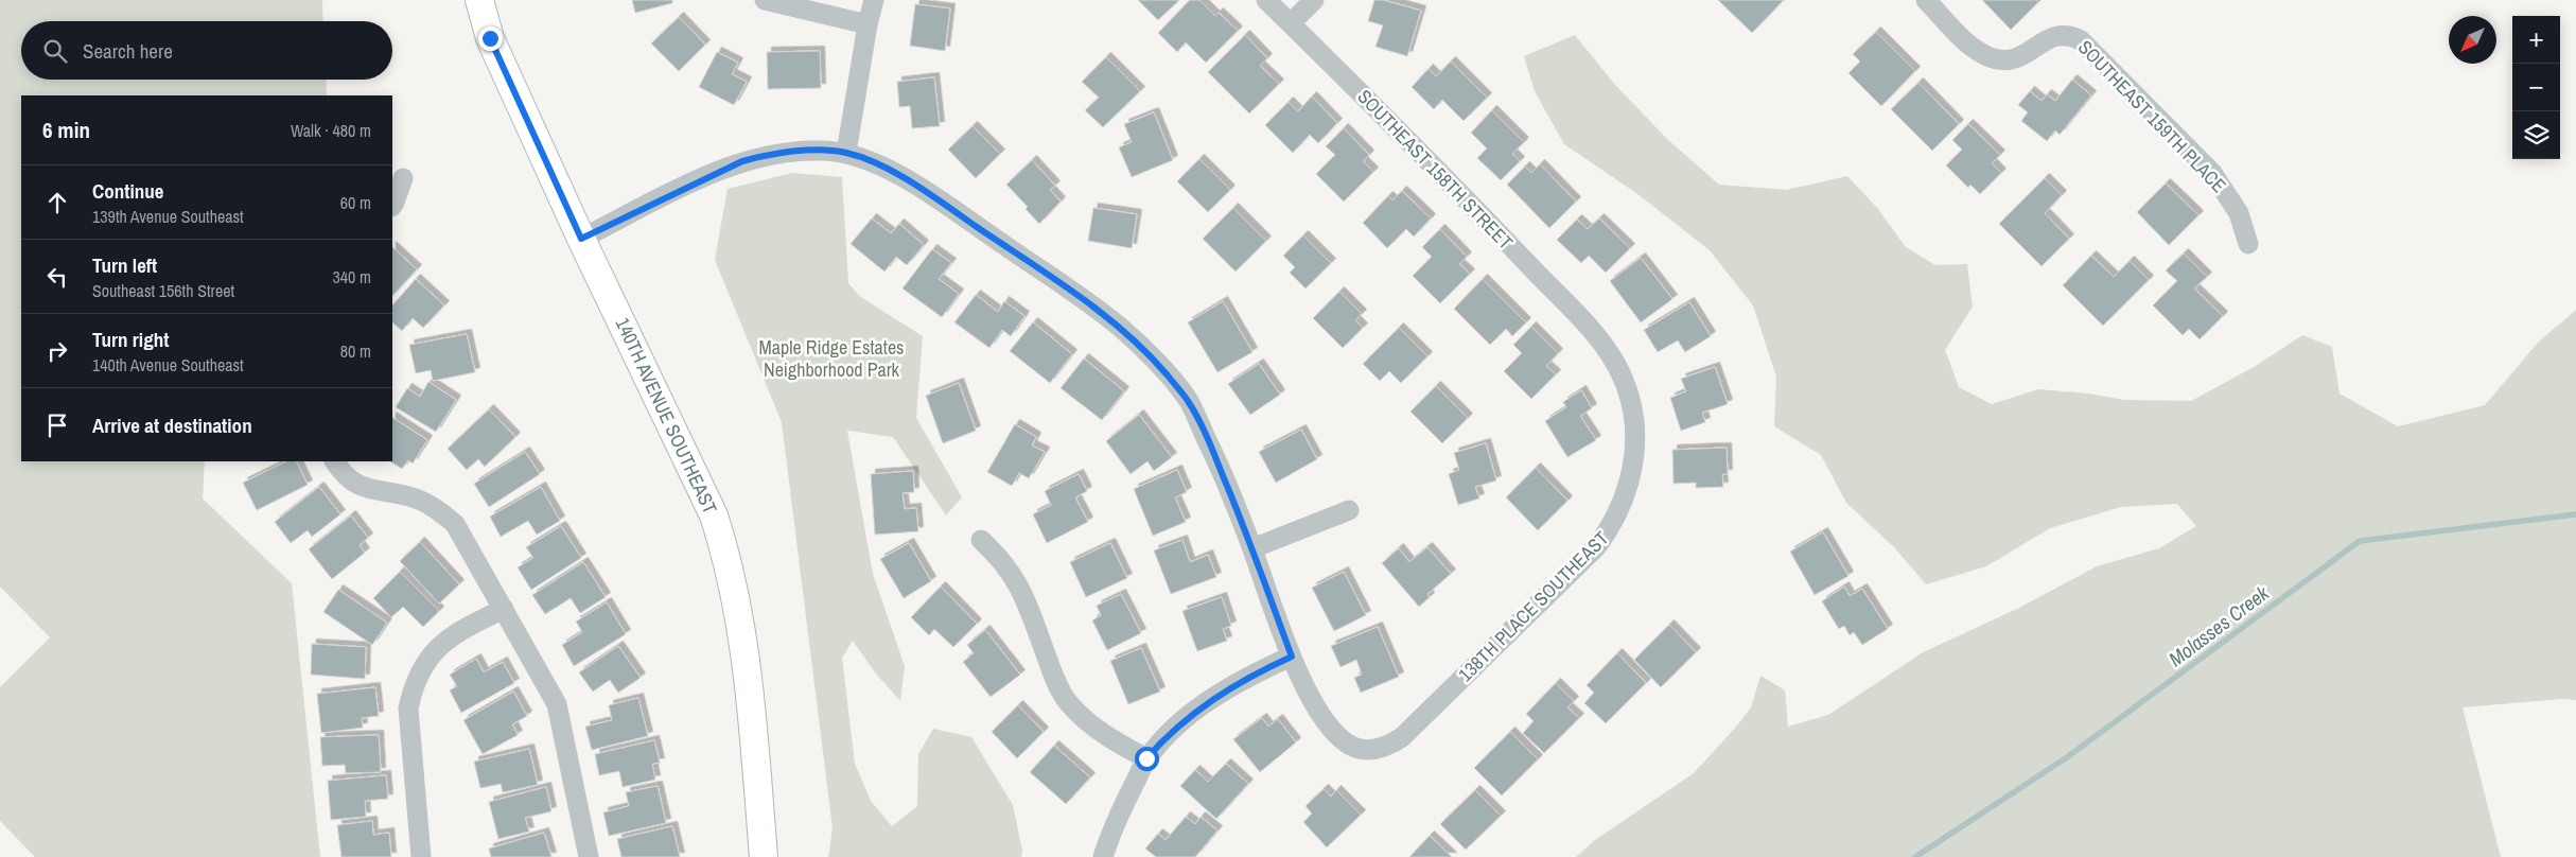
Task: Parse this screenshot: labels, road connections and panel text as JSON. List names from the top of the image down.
{
  "streets": {
    "main road": ["140TH AVENUE SOUTHEAST"],
    "street": ["SOUTHEAST 159TH PLACE", "SOUTHEAST 158TH STREET", "138TH PLACE SOUTHEAST"]
  },
  "crossings": [
    ["SOUTHEAST 158TH STREET", "138TH PLACE SOUTHEAST"]
  ],
  "water": ["Molasses Creek"],
  "parks": ["Maple Ridge Estates Neighborhood Park"],
  "north": "bottom left",
  "page": {
    "map_buttons": ["+", "−"],
    "search": "Search here",
    "heading": ["6 min", "Walk · 480 m"],
    "list": [
      ["Continue", "139th Avenue Southeast", "60 m"],
      ["Turn left", "Southeast 156th Street", "340 m"],
      ["Turn right", "140th Avenue Southeast", "80 m"],
      "Arrive at destination"
    ]
  }
}
